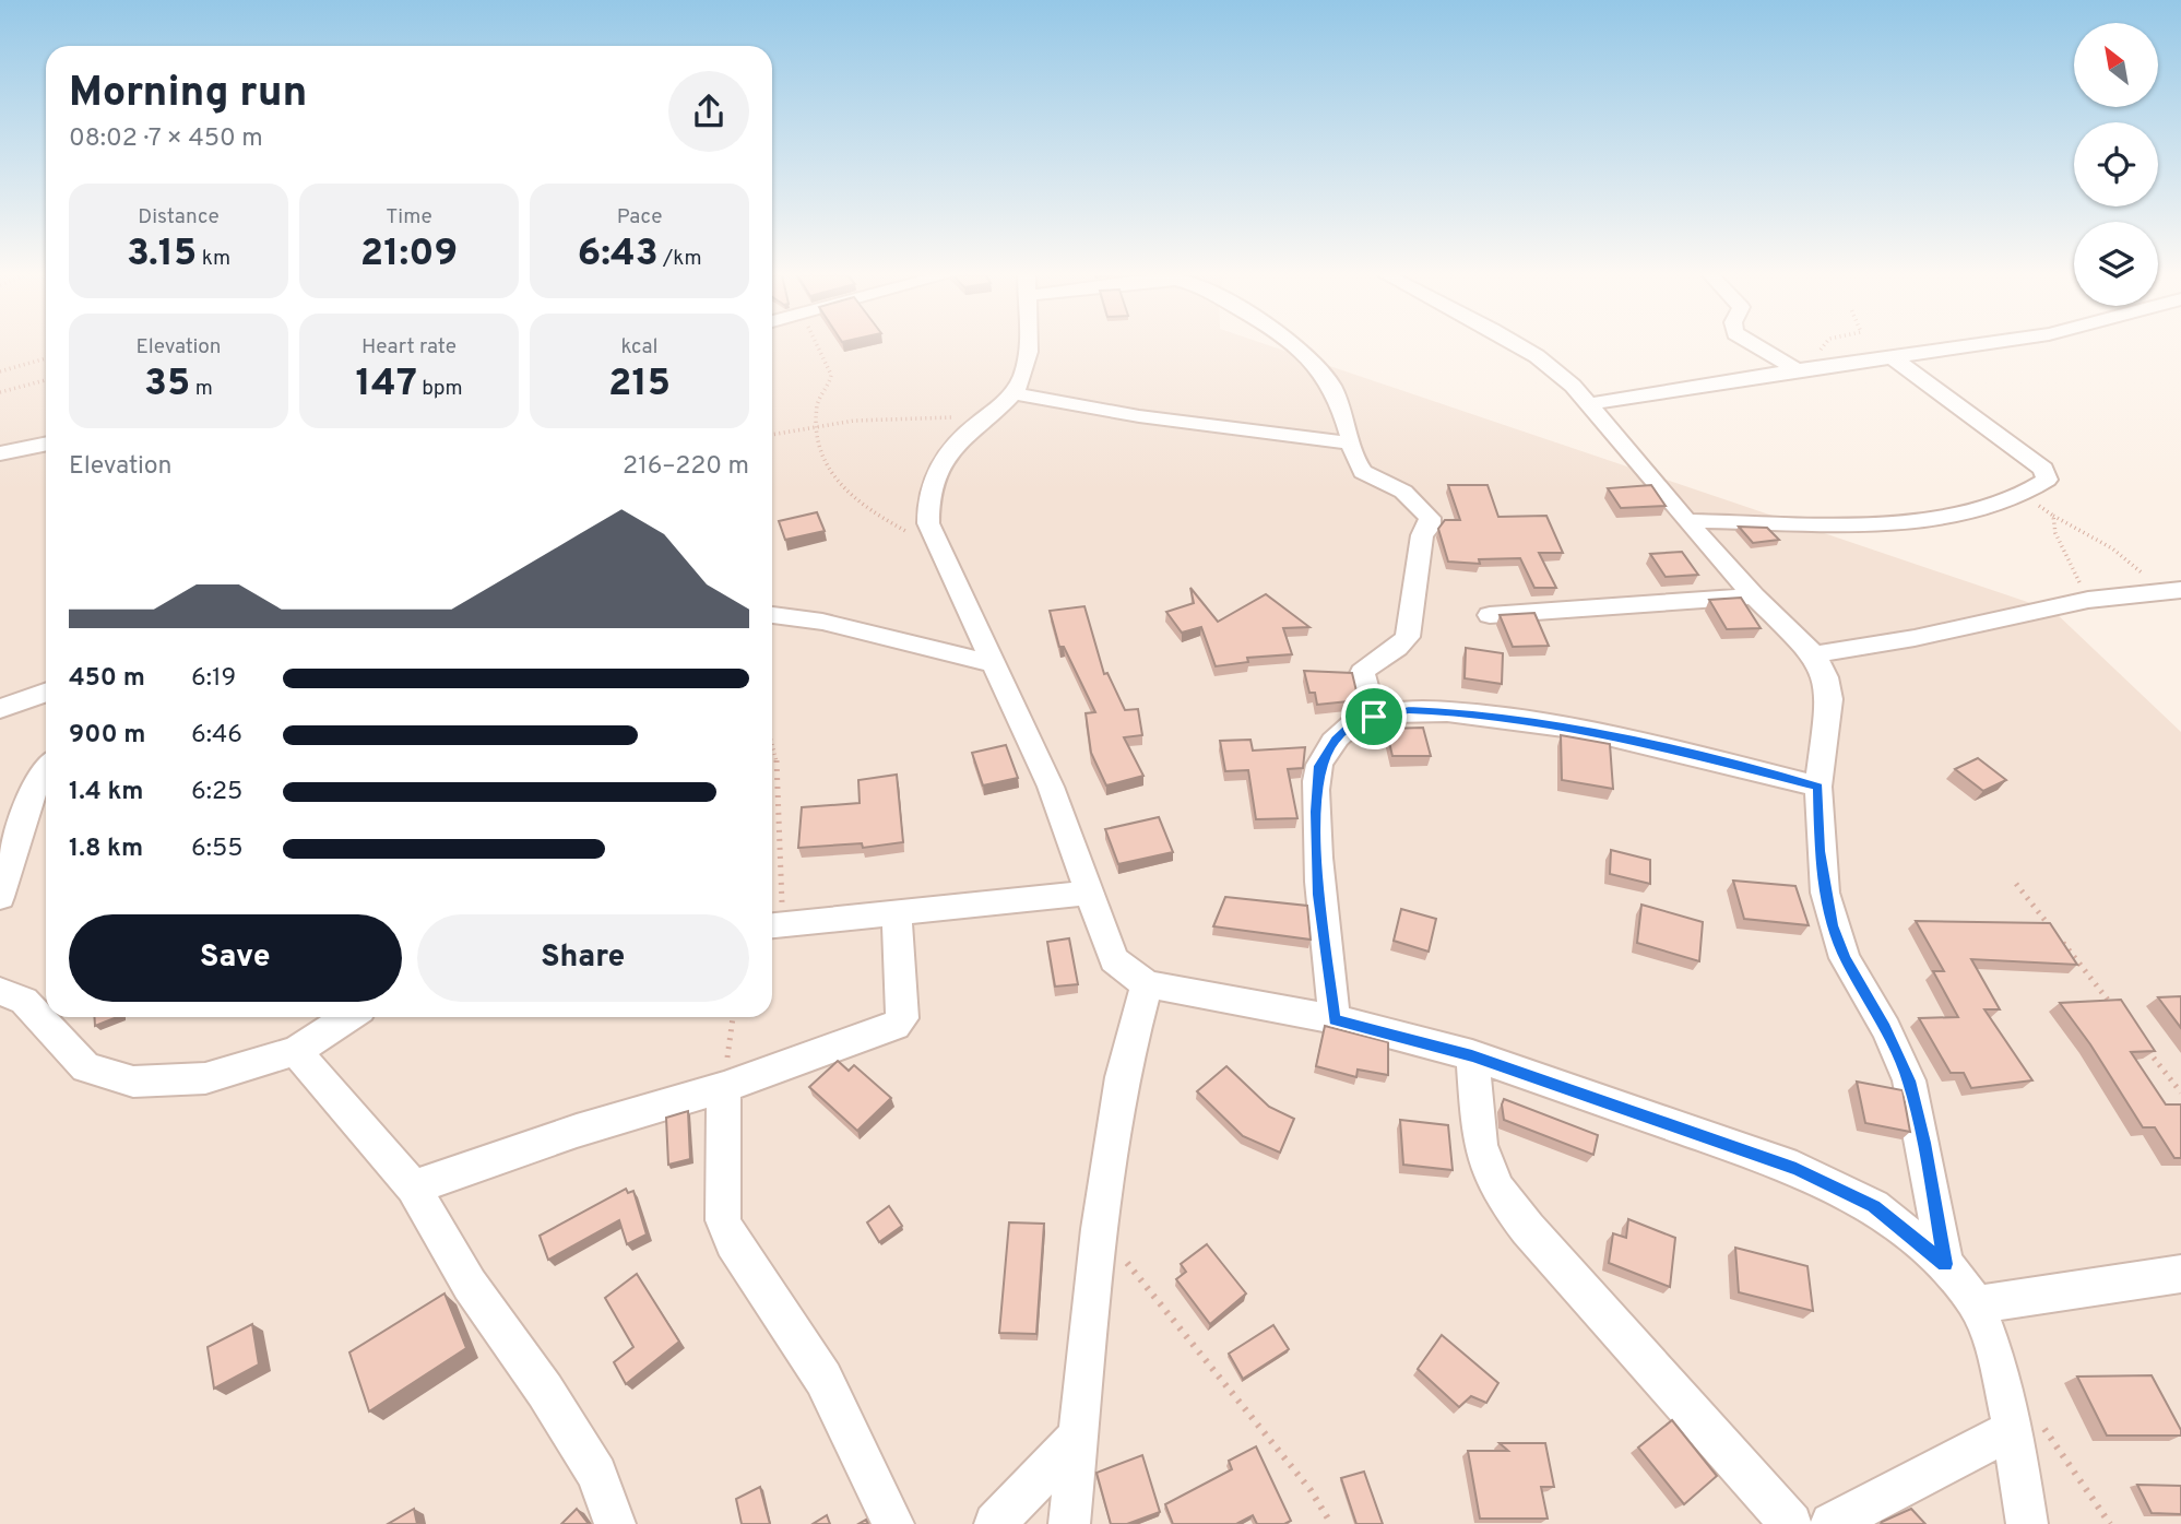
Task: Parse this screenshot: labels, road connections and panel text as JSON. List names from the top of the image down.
{
  "north": "top left",
  "page": {
    "heading": ["Morning run", "08:02 · 7 × 450 m"],
    "stats": [
      ["Distance", "3.15 km"],
      ["Time", "21:09"],
      ["Pace", "6:43 /km"],
      ["Elevation", "35 m"],
      ["Heart rate", "147 bpm"],
      ["kcal", "215"]
    ],
    "chart": ["Elevation", "216–220 m"],
    "list": [
      {
        "name": "450 m",
        "note": "6:19"
      },
      {
        "name": "900 m",
        "note": "6:46"
      },
      {
        "name": "1.4 km",
        "note": "6:25"
      },
      {
        "name": "1.8 km",
        "note": "6:55"
      }
    ],
    "buttons": ["Save", "Share"]
  }
}
